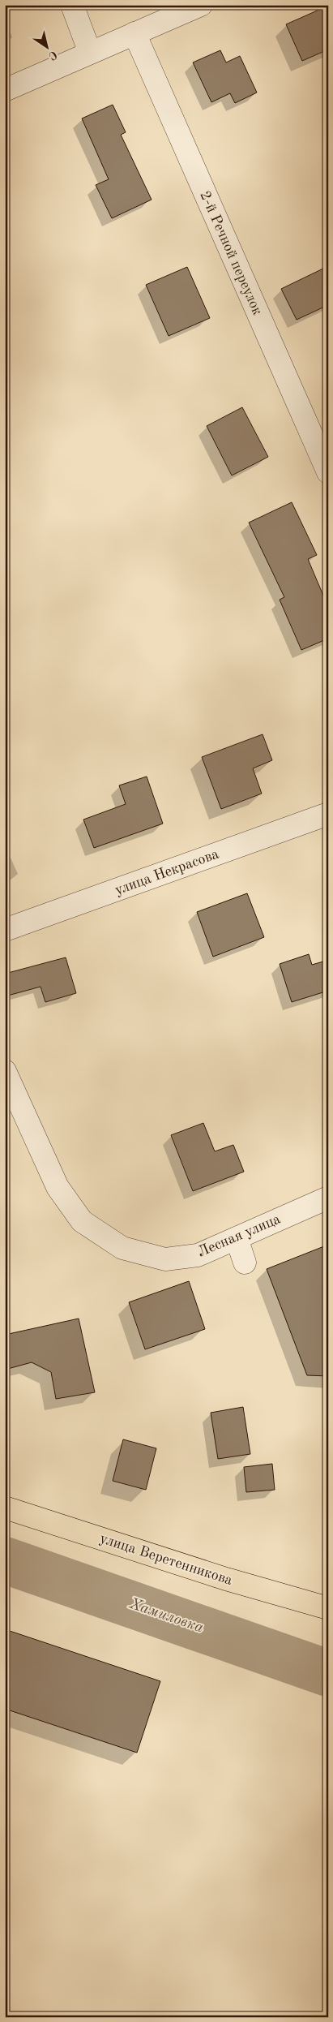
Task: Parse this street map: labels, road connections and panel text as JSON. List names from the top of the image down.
{
  "streets": {
    "main road": ["улица Веретенникова"],
    "street": ["2-й Речной переулок", "улица Некрасова", "Лесная улица"]
  },
  "water": ["Хамиловка"],
  "north": "bottom right"
}
